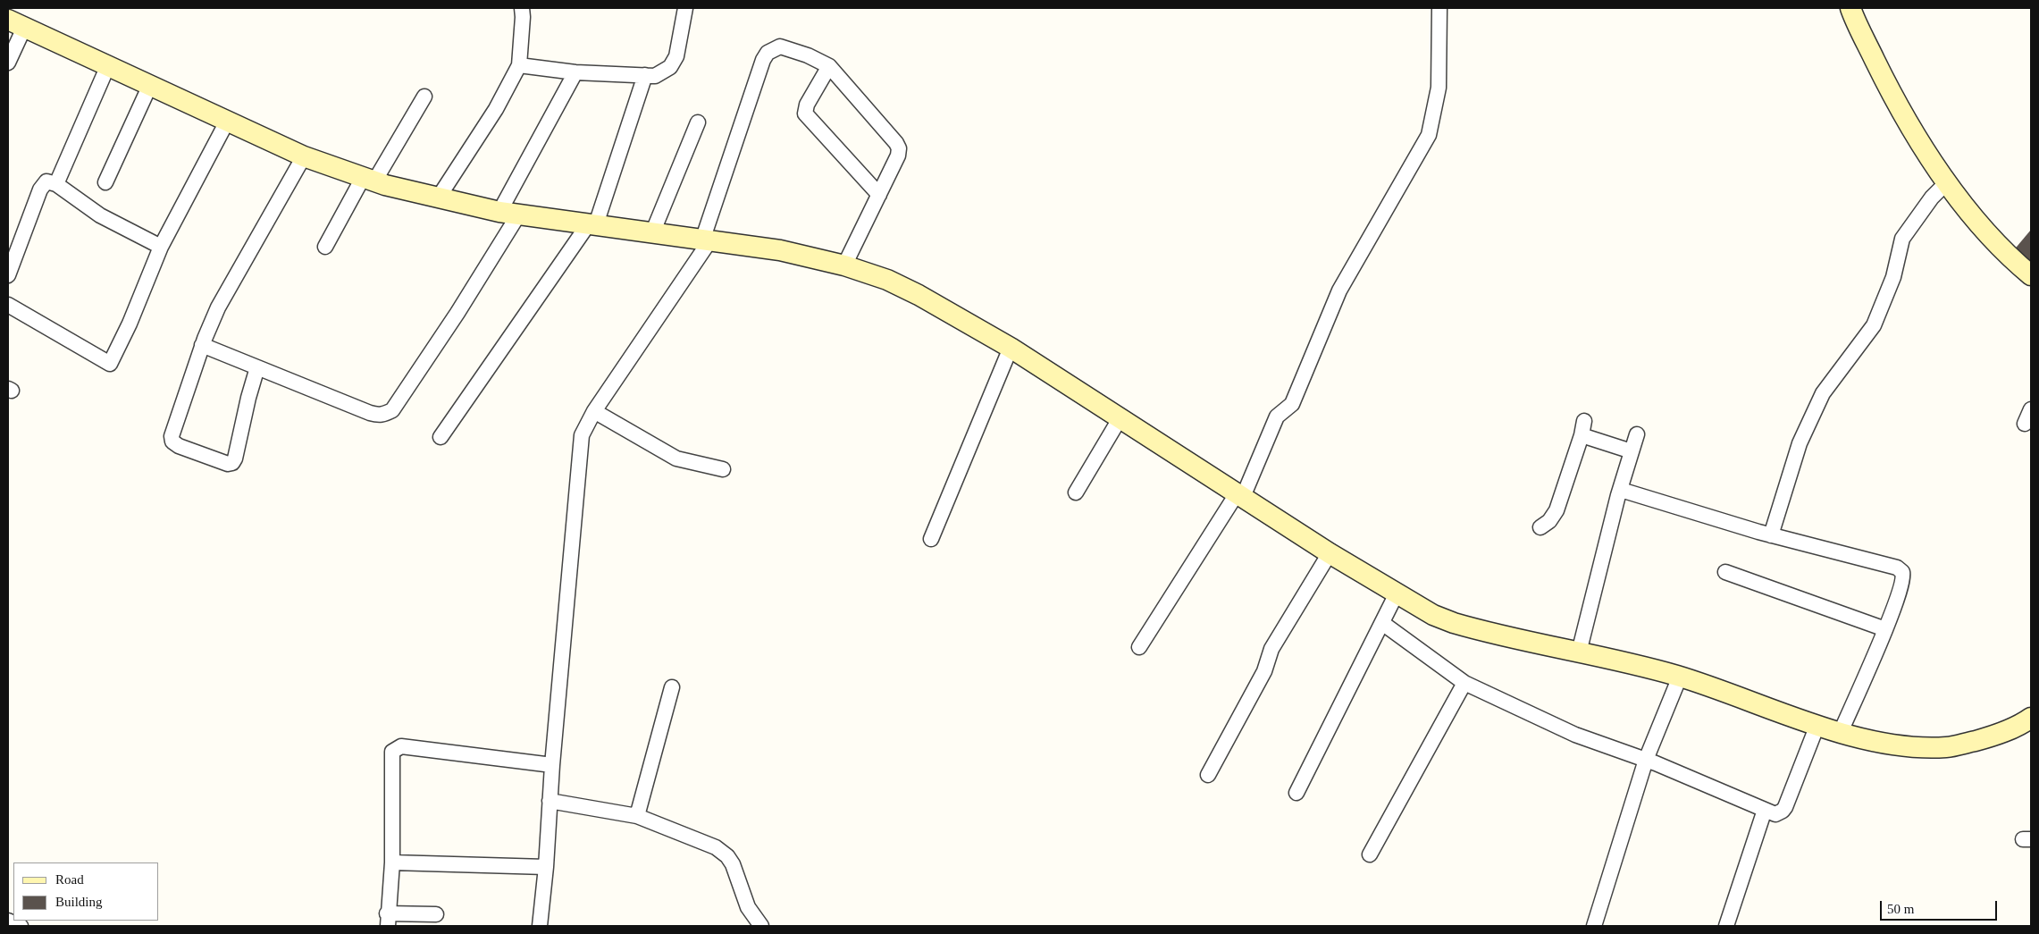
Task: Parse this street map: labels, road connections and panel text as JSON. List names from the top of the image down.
{
  "legend": ["Road", "Building"],
  "scale_bar": "50 m"
}
